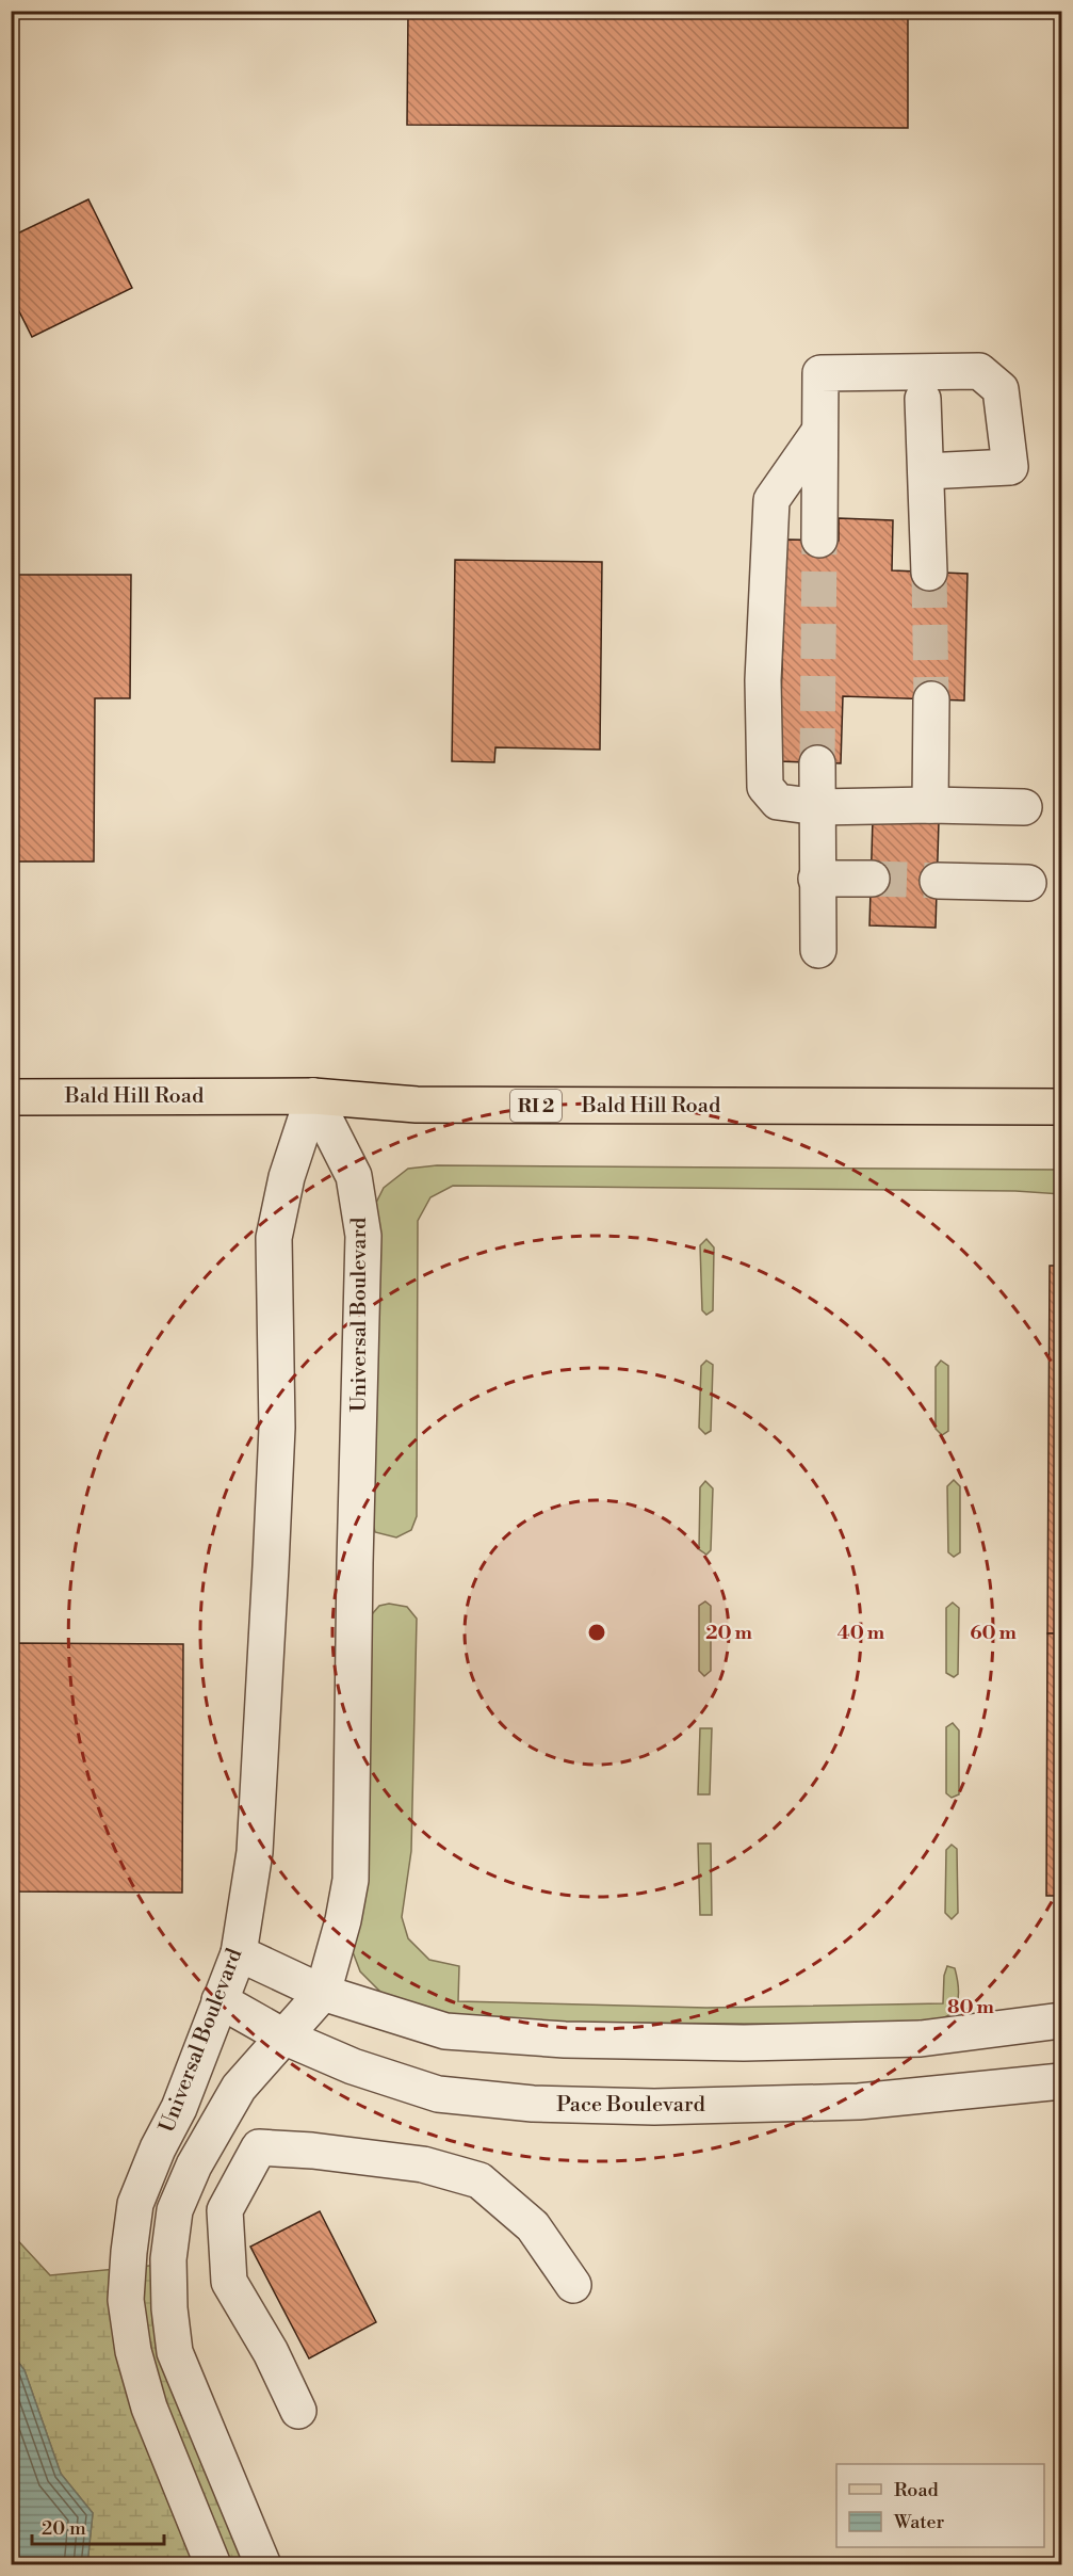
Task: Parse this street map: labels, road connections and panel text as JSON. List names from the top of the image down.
{
  "streets": {
    "main road": ["Bald Hill Road", "RI 2"],
    "street": ["Universal Boulevard", "Pace Boulevard"]
  },
  "crossings": [
    ["Bald Hill Road", "Universal Boulevard"],
    ["Universal Boulevard", "Pace Boulevard"]
  ],
  "legend": ["Road", "Water"],
  "scale_bar": "20 m",
  "rings": [
    "20 m",
    "40 m",
    "60 m",
    "80 m"
  ]
}
